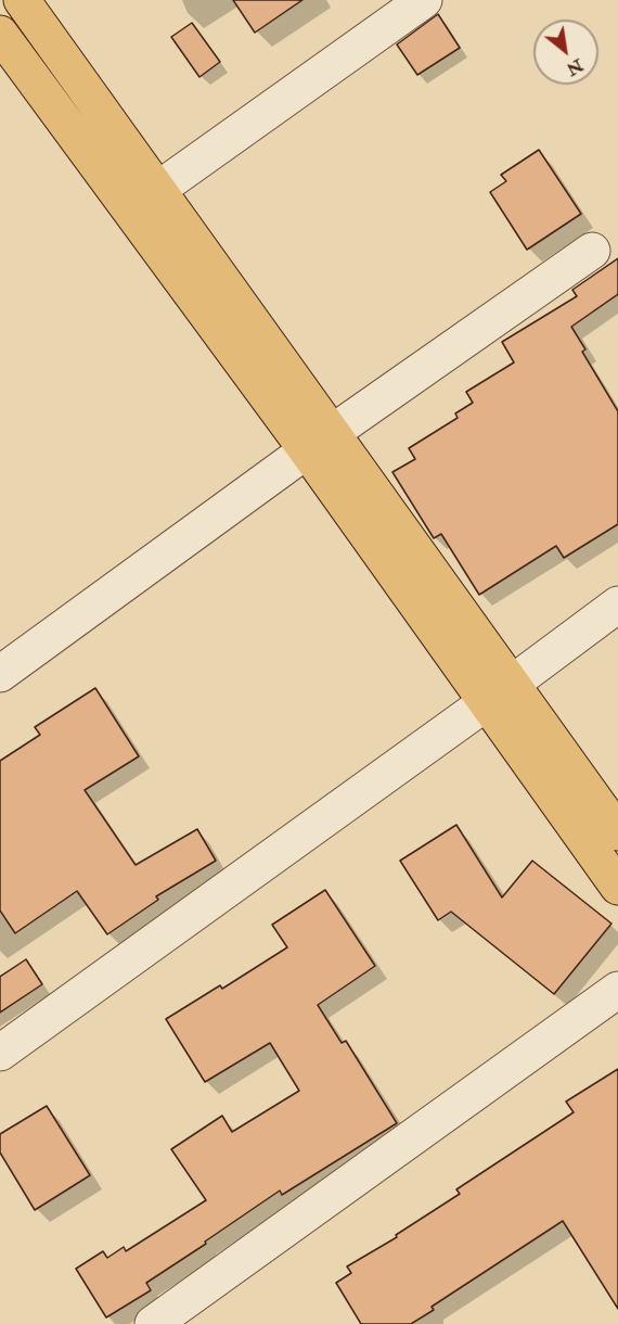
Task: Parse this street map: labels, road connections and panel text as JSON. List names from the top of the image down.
{
  "north": "bottom right"
}
